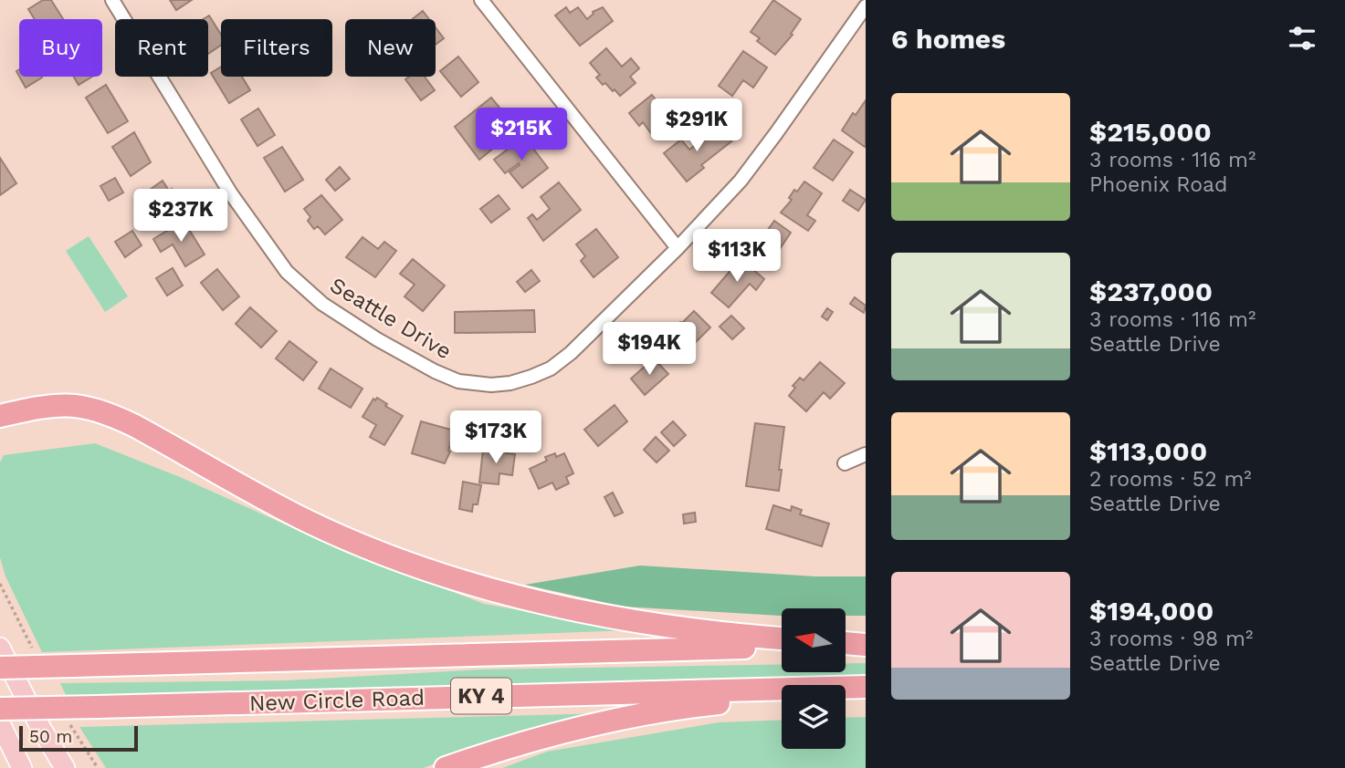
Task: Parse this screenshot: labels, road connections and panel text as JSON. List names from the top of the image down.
{
  "streets": {
    "highway": ["KY 4", "New Circle Road"],
    "street": ["Seattle Drive"]
  },
  "scale_bar": "50 m",
  "north": "left",
  "page": {
    "heading": "6 homes",
    "chip": [
      "Buy",
      "Rent",
      "Filters",
      "New"
    ],
    "list": [
      {
        "name": "$215,000",
        "note": "3 rooms · 116 m² · Phoenix Road"
      },
      {
        "name": "$237,000",
        "note": "3 rooms · 116 m² · Seattle Drive"
      },
      {
        "name": "$113,000",
        "note": "2 rooms · 52 m² · Seattle Drive"
      },
      {
        "name": "$194,000",
        "note": "3 rooms · 98 m² · Seattle Drive"
      }
    ],
    "price": [
      "$291K",
      "$215K",
      "$237K",
      "$113K",
      "$194K",
      "$173K"
    ],
    "scale": "50 m"
  }
}
